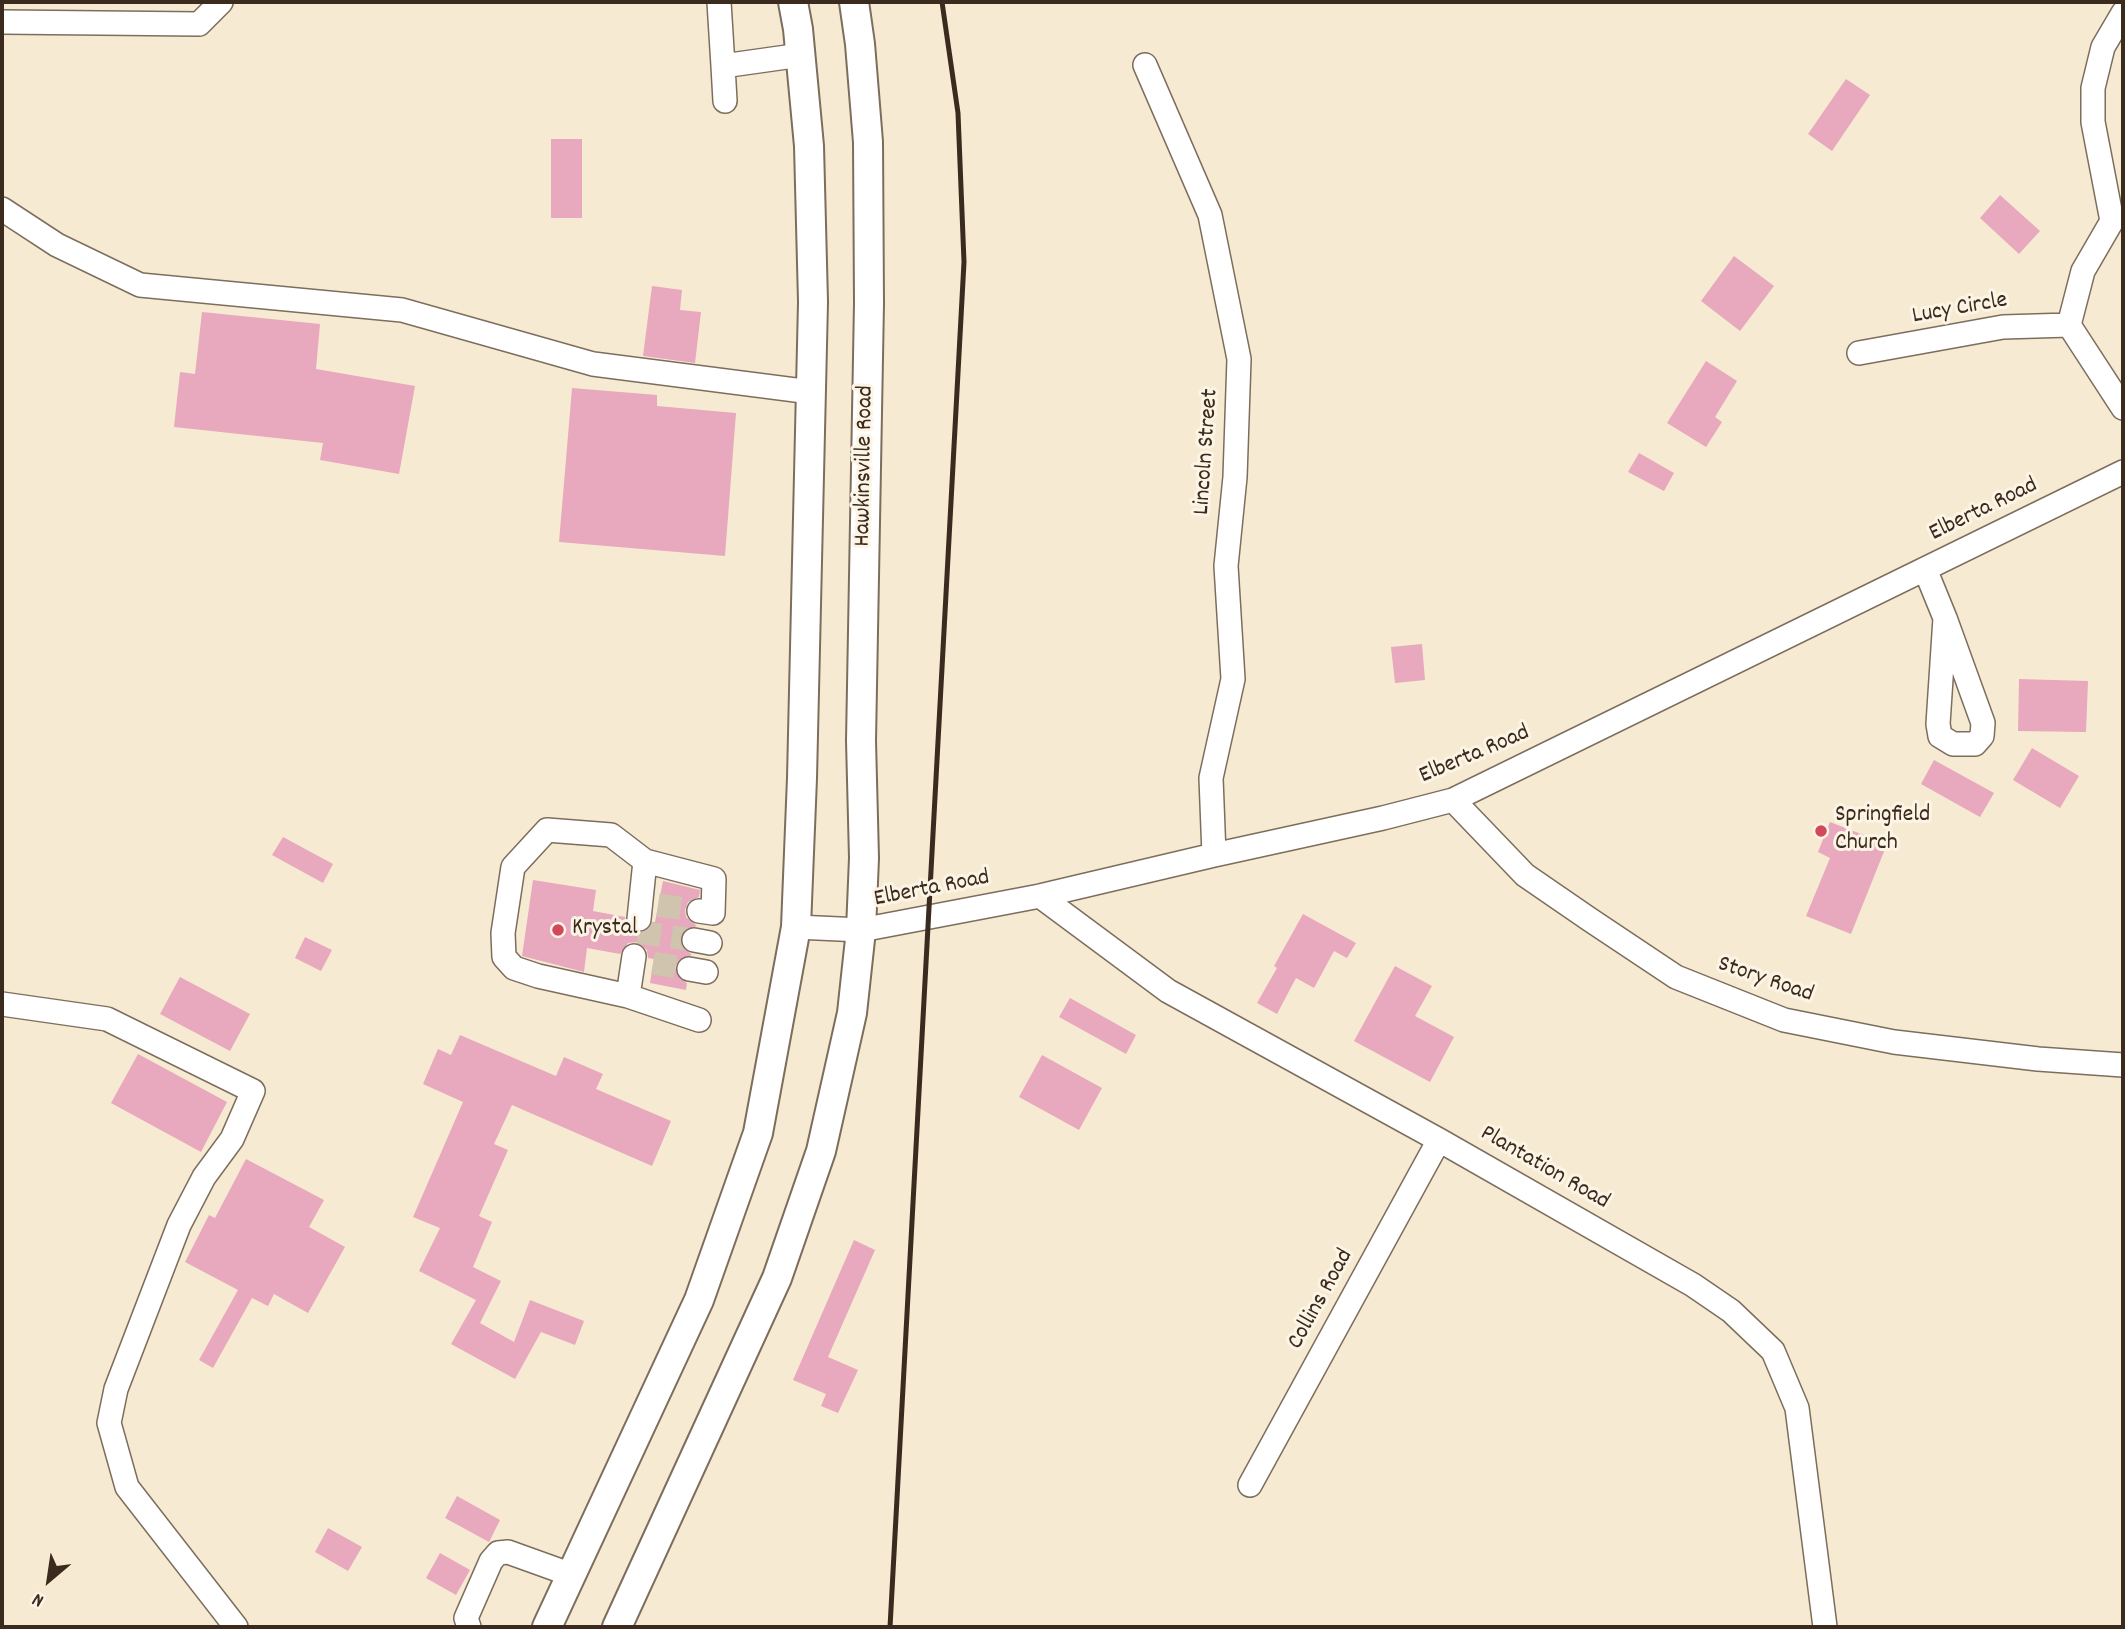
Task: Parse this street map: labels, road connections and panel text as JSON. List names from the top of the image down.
{
  "streets": {
    "main road": ["Hawkinsville Road"],
    "street": [
      "Lucy Circle",
      "Lincoln Street",
      "Elberta Road",
      "Story Road",
      "Plantation Road",
      "Collins Road"
    ]
  },
  "crossings": [
    ["Lincoln Street", "Elberta Road"],
    ["Hawkinsville Road", "Elberta Road"],
    ["Elberta Road", "Story Road"],
    ["Elberta Road", "Plantation Road"],
    ["Plantation Road", "Collins Road"]
  ],
  "places": ["Springfield Church", "Krystal"],
  "north": "bottom left"
}
